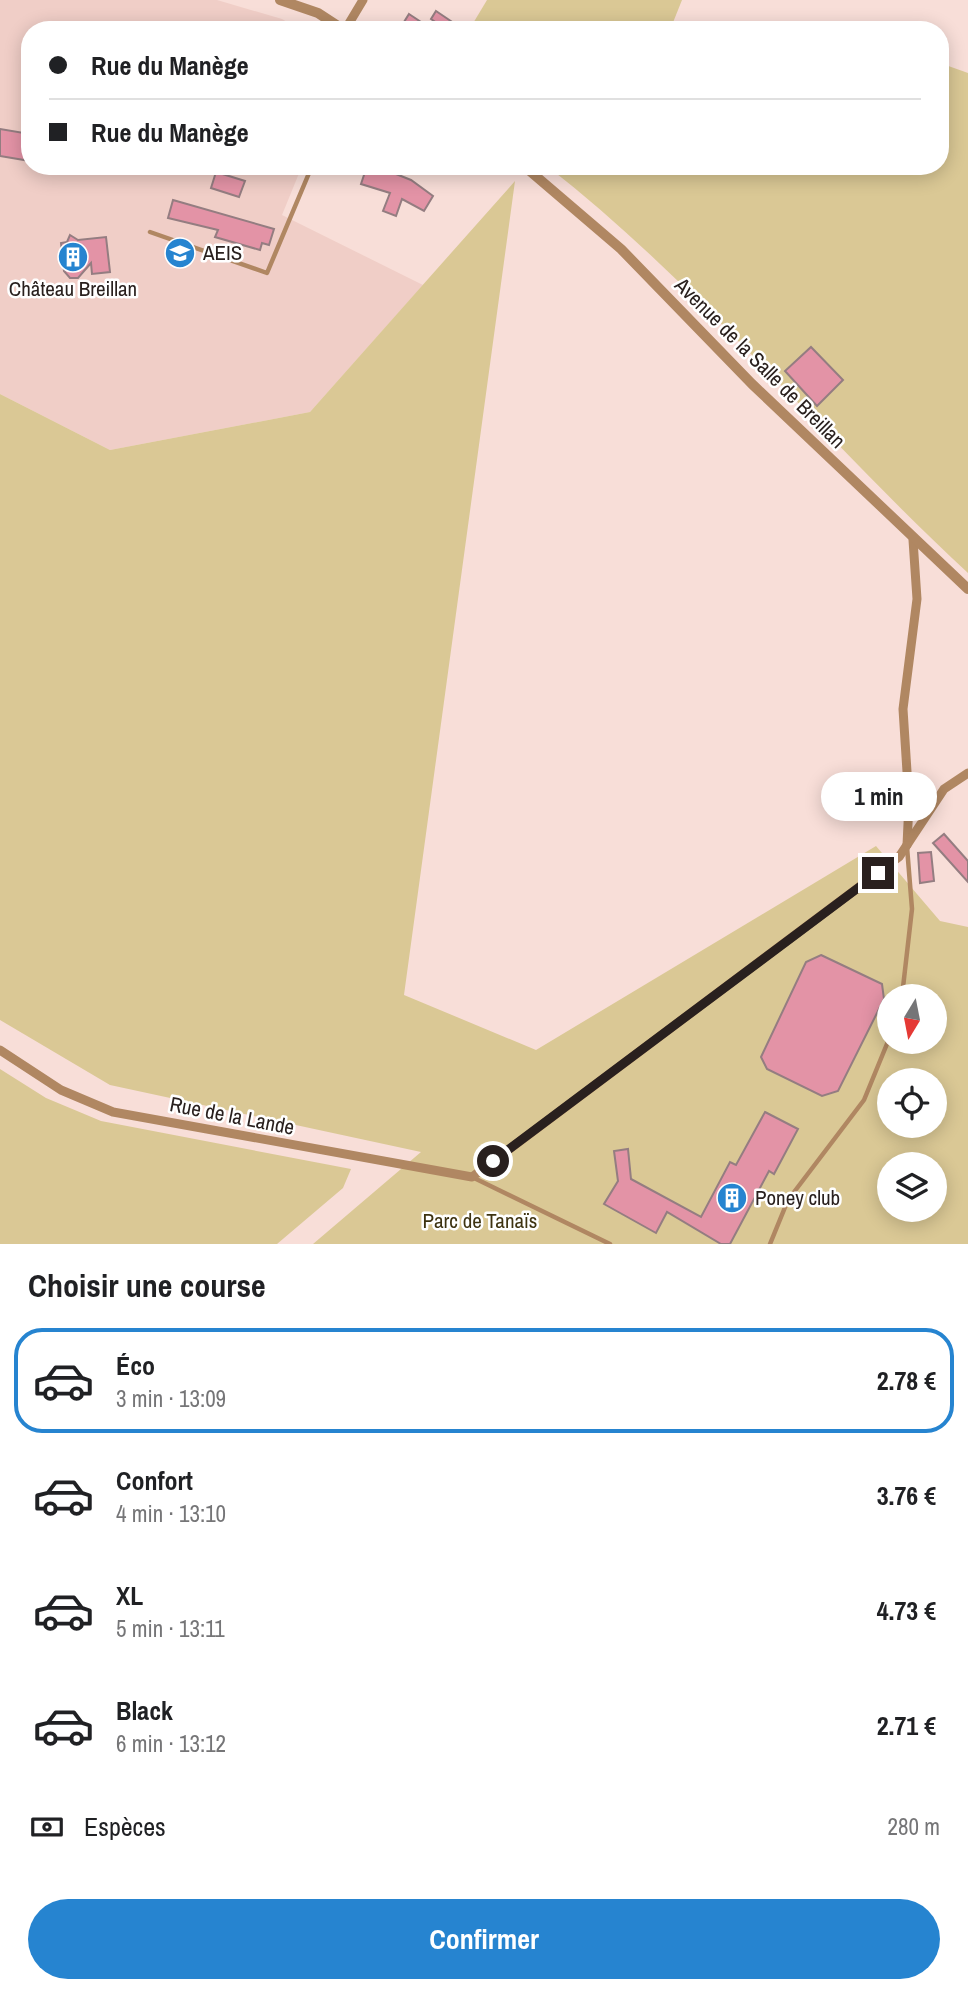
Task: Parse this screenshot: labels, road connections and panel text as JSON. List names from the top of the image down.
{
  "streets": {
    "street": ["Avenue de la Salle de Breillan", "Rue de la Lande"]
  },
  "parks": ["Parc de Tanaïs"],
  "places": {
    "school or university": ["AEIS"],
    "building": ["Château Breillan", "Poney club"]
  },
  "north": "bottom",
  "page": {
    "banner": ["Rue du Manège", "Rue du Manège"],
    "bubble": "1 min",
    "heading": "Choisir une course",
    "list": [
      {
        "name": "Éco",
        "note": "3 min · 13:09",
        "value": "2.78 €"
      },
      {
        "name": "Confort",
        "note": "4 min · 13:10",
        "value": "3.76 €"
      },
      {
        "name": "XL",
        "note": "5 min · 13:11",
        "value": "4.73 €"
      },
      {
        "name": "Black",
        "note": "6 min · 13:12",
        "value": "2.71 €"
      }
    ],
    "pay": ["Espèces", "280 m"],
    "buttons": "Confirmer"
  }
}
